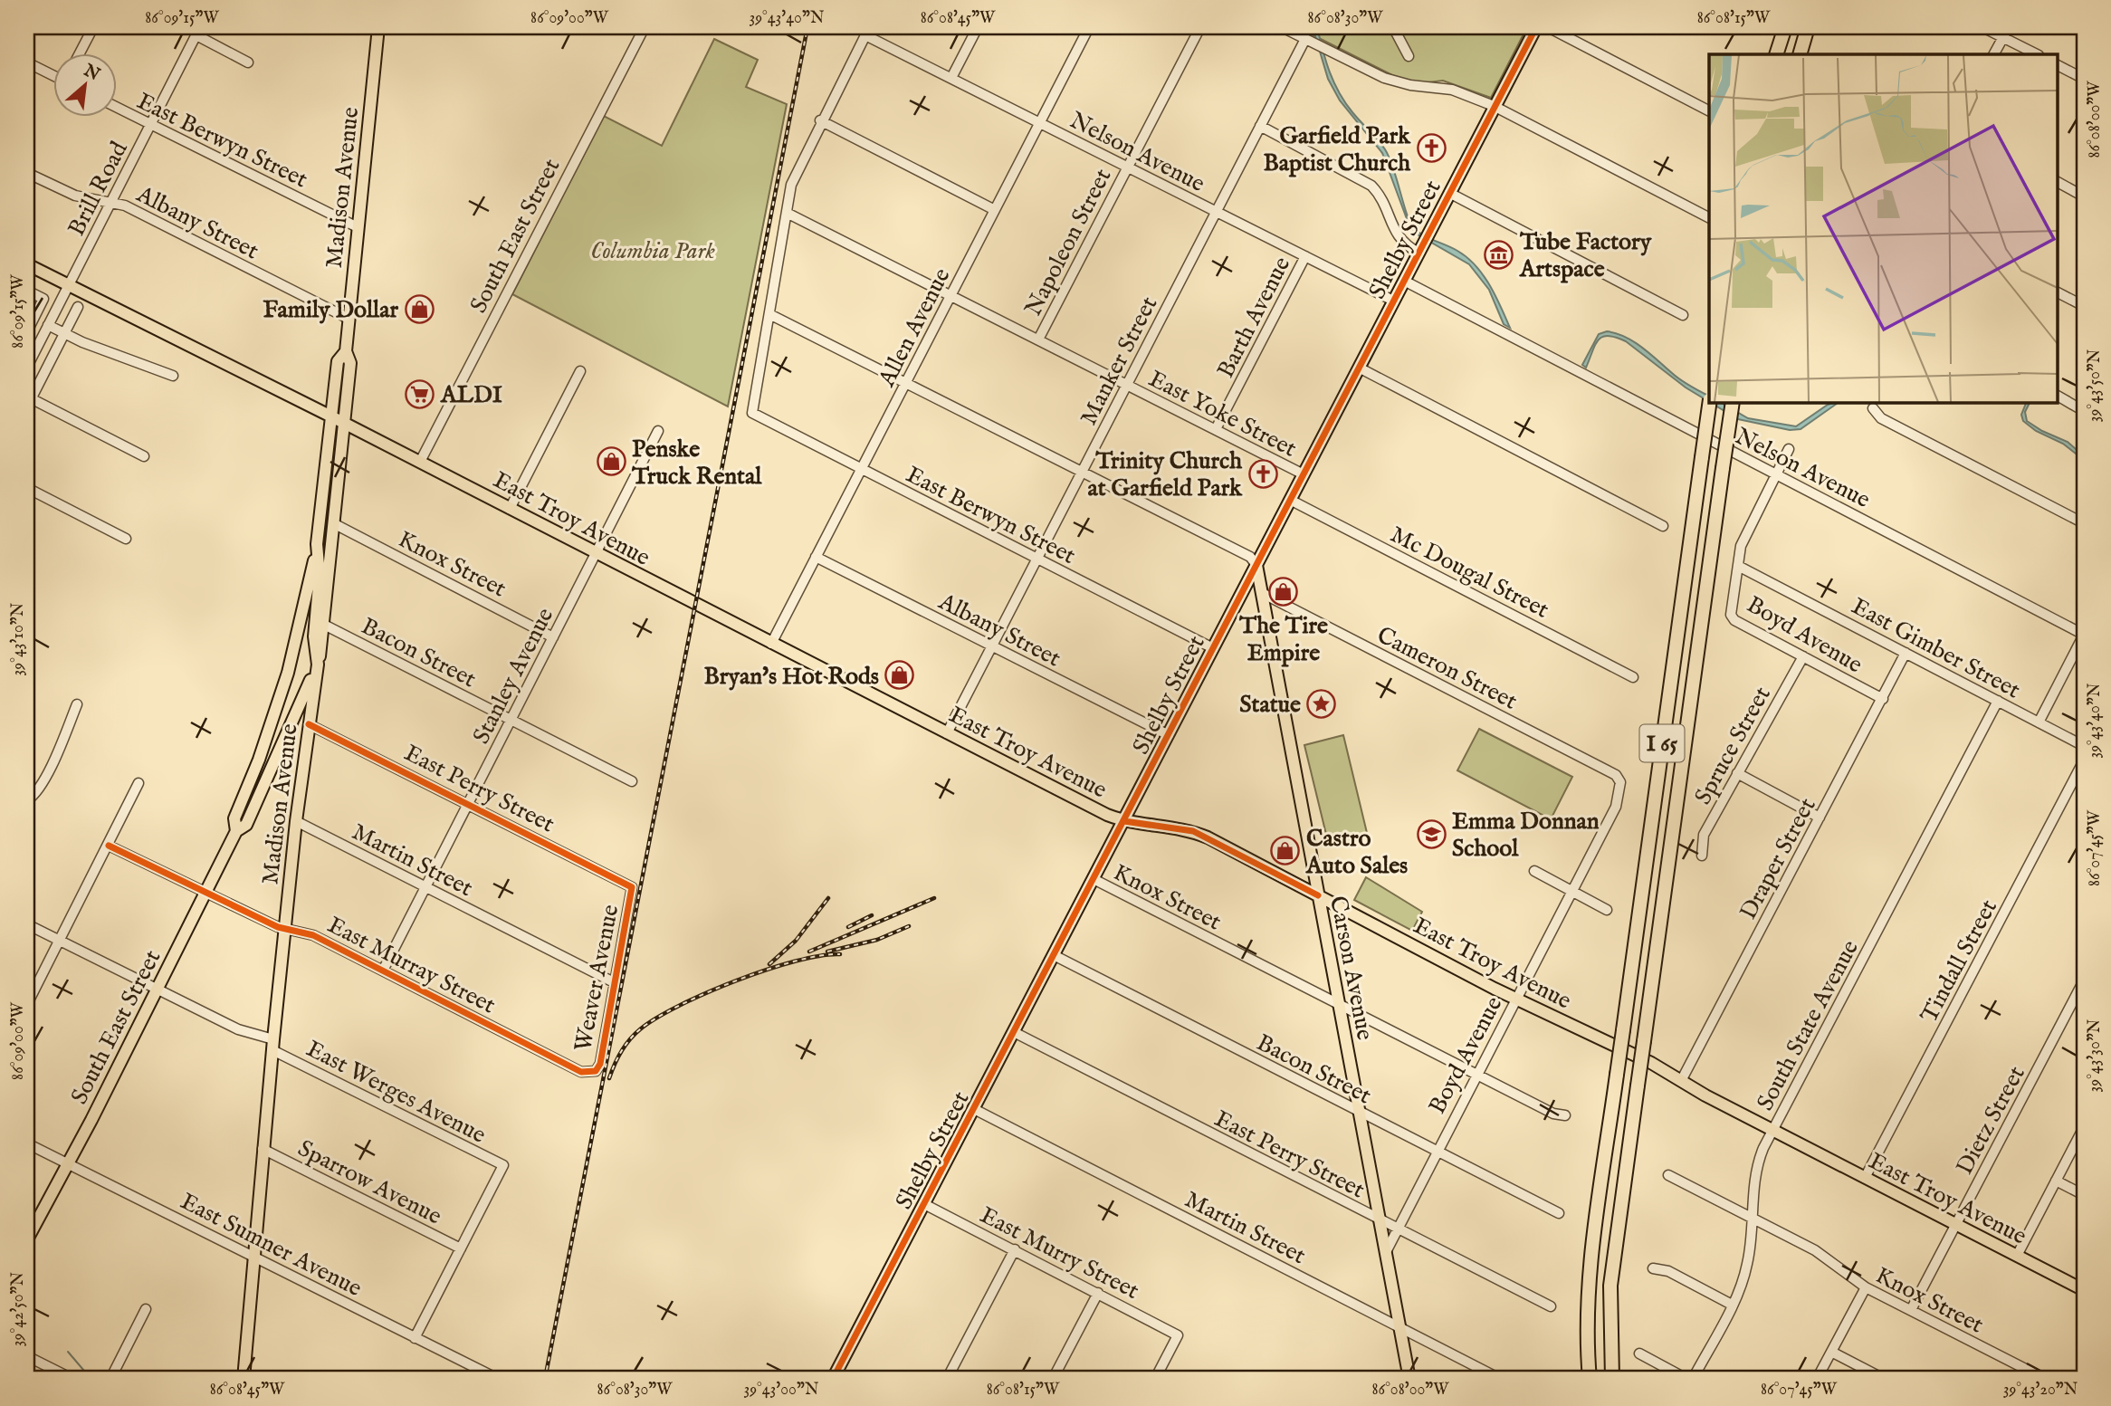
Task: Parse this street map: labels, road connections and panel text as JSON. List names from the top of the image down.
{
  "streets": {
    "highway": ["I 65"],
    "main road": [
      "Madison Avenue",
      "South East Street",
      "Shelby Street",
      "East Troy Avenue",
      "Carson Avenue"
    ],
    "street": [
      "East Berwyn Street",
      "Nelson Avenue",
      "Brill Road",
      "Albany Street",
      "Napoleon Street",
      "Barth Avenue",
      "Allen Avenue",
      "Manker Street",
      "East Yoke Street",
      "Knox Street",
      "Mc Dougal Street",
      "Boyd Avenue",
      "East Gimber Street",
      "Bacon Street",
      "Cameron Street",
      "Stanley Avenue",
      "Spruce Street",
      "East Perry Street",
      "Draper Street",
      "Martin Street",
      "Tindall Street",
      "East Murray Street",
      "Weaver Avenue",
      "South State Avenue",
      "East Werges Avenue",
      "Dietz Street",
      "Sparrow Avenue",
      "East Sumner Avenue",
      "East Murry Street"
    ]
  },
  "crossings": [
    ["East Berwyn Street", "Madison Avenue"],
    ["East Berwyn Street", "Brill Road"],
    ["East Berwyn Street", "Shelby Street"],
    ["East Berwyn Street", "Allen Avenue"],
    ["East Berwyn Street", "Manker Street"],
    ["Nelson Avenue", "Shelby Street"],
    ["Nelson Avenue", "Napoleon Street"],
    ["Nelson Avenue", "Barth Avenue"],
    ["Nelson Avenue", "Allen Avenue"],
    ["Nelson Avenue", "Manker Street"],
    ["Nelson Avenue", "Boyd Avenue"],
    ["Madison Avenue", "Albany Street"],
    ["Madison Avenue", "South East Street"],
    ["Madison Avenue", "East Troy Avenue"],
    ["Madison Avenue", "Knox Street"],
    ["Madison Avenue", "Bacon Street"],
    ["Madison Avenue", "East Perry Street"],
    ["Madison Avenue", "Martin Street"],
    ["Madison Avenue", "East Murray Street"],
    ["Madison Avenue", "East Werges Avenue"],
    ["Madison Avenue", "Sparrow Avenue"],
    ["Madison Avenue", "East Sumner Avenue"],
    ["Brill Road", "Albany Street"],
    ["Brill Road", "East Troy Avenue"],
    ["Albany Street", "Shelby Street"],
    ["Albany Street", "Allen Avenue"],
    ["Albany Street", "Manker Street"],
    ["South East Street", "East Troy Avenue"],
    ["South East Street", "East Murray Street"],
    ["South East Street", "East Werges Avenue"],
    ["South East Street", "East Sumner Avenue"],
    ["Shelby Street", "East Yoke Street"],
    ["Shelby Street", "East Troy Avenue"],
    ["Shelby Street", "Knox Street"],
    ["Shelby Street", "Mc Dougal Street"],
    ["Shelby Street", "Bacon Street"],
    ["Shelby Street", "East Perry Street"],
    ["Shelby Street", "Martin Street"],
    ["Shelby Street", "Carson Avenue"],
    ["Shelby Street", "East Murry Street"],
    ["Napoleon Street", "East Yoke Street"],
    ["Barth Avenue", "East Yoke Street"],
    ["Allen Avenue", "East Yoke Street"],
    ["Allen Avenue", "East Troy Avenue"],
    ["Manker Street", "East Yoke Street"],
    ["Manker Street", "East Troy Avenue"],
    ["East Troy Avenue", "Boyd Avenue"],
    ["East Troy Avenue", "Stanley Avenue"],
    ["East Troy Avenue", "Draper Street"],
    ["East Troy Avenue", "Tindall Street"],
    ["East Troy Avenue", "Carson Avenue"],
    ["East Troy Avenue", "South State Avenue"],
    ["East Troy Avenue", "Dietz Street"],
    ["Knox Street", "Boyd Avenue"],
    ["Knox Street", "Stanley Avenue"],
    ["Knox Street", "Carson Avenue"],
    ["Knox Street", "South State Avenue"],
    ["Knox Street", "Dietz Street"],
    ["Boyd Avenue", "East Gimber Street"],
    ["Boyd Avenue", "Bacon Street"],
    ["Boyd Avenue", "Cameron Street"],
    ["Boyd Avenue", "Spruce Street"],
    ["Boyd Avenue", "East Perry Street"],
    ["Boyd Avenue", "Draper Street"],
    ["Boyd Avenue", "Carson Avenue"],
    ["East Gimber Street", "Draper Street"],
    ["East Gimber Street", "South State Avenue"],
    ["Bacon Street", "Stanley Avenue"],
    ["Bacon Street", "Carson Avenue"],
    ["Cameron Street", "Carson Avenue"],
    ["Stanley Avenue", "East Perry Street"],
    ["Stanley Avenue", "Martin Street"],
    ["Stanley Avenue", "East Murray Street"],
    ["East Perry Street", "Carson Avenue"],
    ["East Perry Street", "Weaver Avenue"],
    ["Martin Street", "Carson Avenue"],
    ["Martin Street", "Weaver Avenue"],
    ["East Murray Street", "Weaver Avenue"],
    ["East Werges Avenue", "Sparrow Avenue"]
  ],
  "parks": ["Columbia Park"],
  "places": {
    "church": ["Garfield Park Baptist Church", "Trinity Church at Garfield Park"],
    "museum": ["Tube Factory Artspace"],
    "shop": [
      "Family Dollar",
      "Penske Truck Rental",
      "The Tire Empire",
      "Bryan's Hot Rods",
      "Castro Auto Sales"
    ],
    "supermarket": ["ALDI"],
    "place": ["Statue"],
    "school or university": ["Emma Donnan School"]
  },
  "north": "top right",
  "coordinates": [
    "86°09'15\"W",
    "86°09'00\"W",
    "39°43'40\"N",
    "86°08'45\"W",
    "86°08'30\"W",
    "86°08'15\"W",
    "86°08'00\"W",
    "39°43'50\"N",
    "39°43'10\"N",
    "86°07'45\"W",
    "39°43'30\"N",
    "39°42'50\"N",
    "39°43'00\"N",
    "39°43'20\"N"
  ]
}
